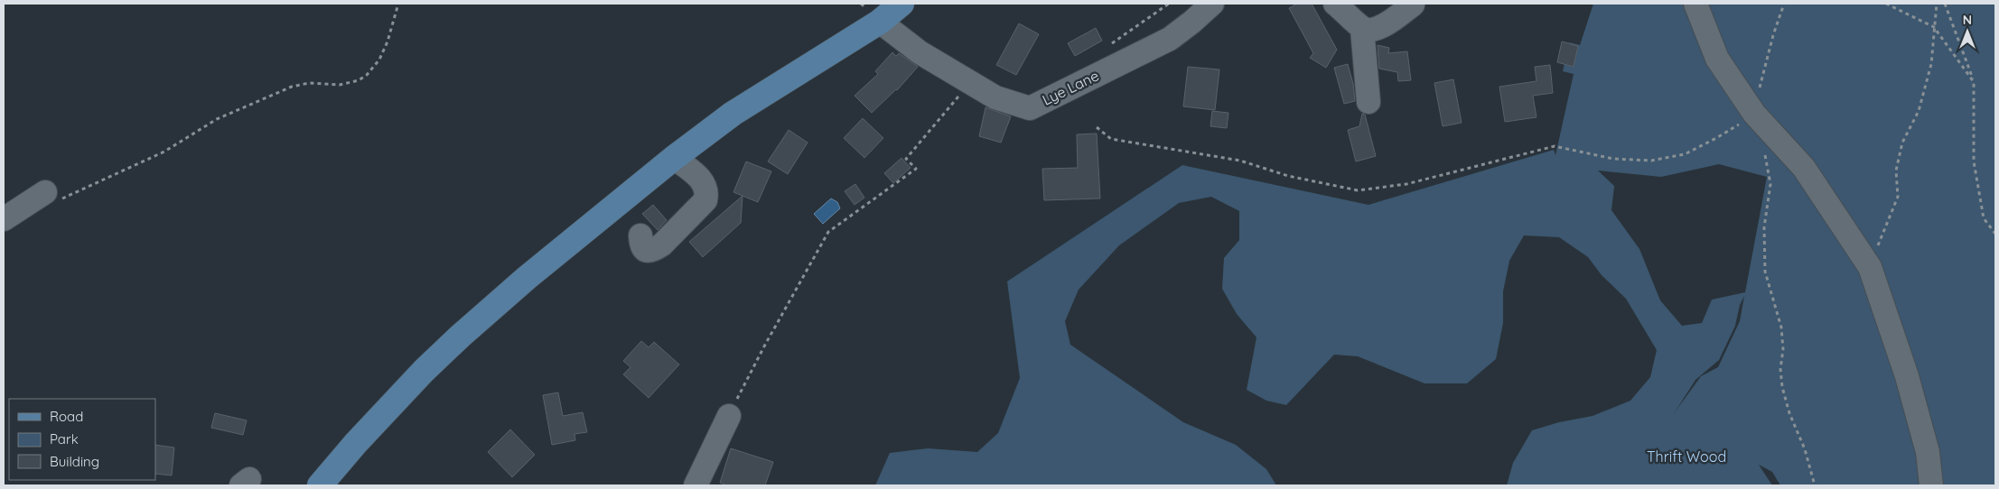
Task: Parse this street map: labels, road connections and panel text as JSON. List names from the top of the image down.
{
  "streets": {
    "street": ["Lye Lane"]
  },
  "parks": ["Thrift Wood"],
  "legend": ["Road", "Park", "Building"],
  "north": "top"
}
